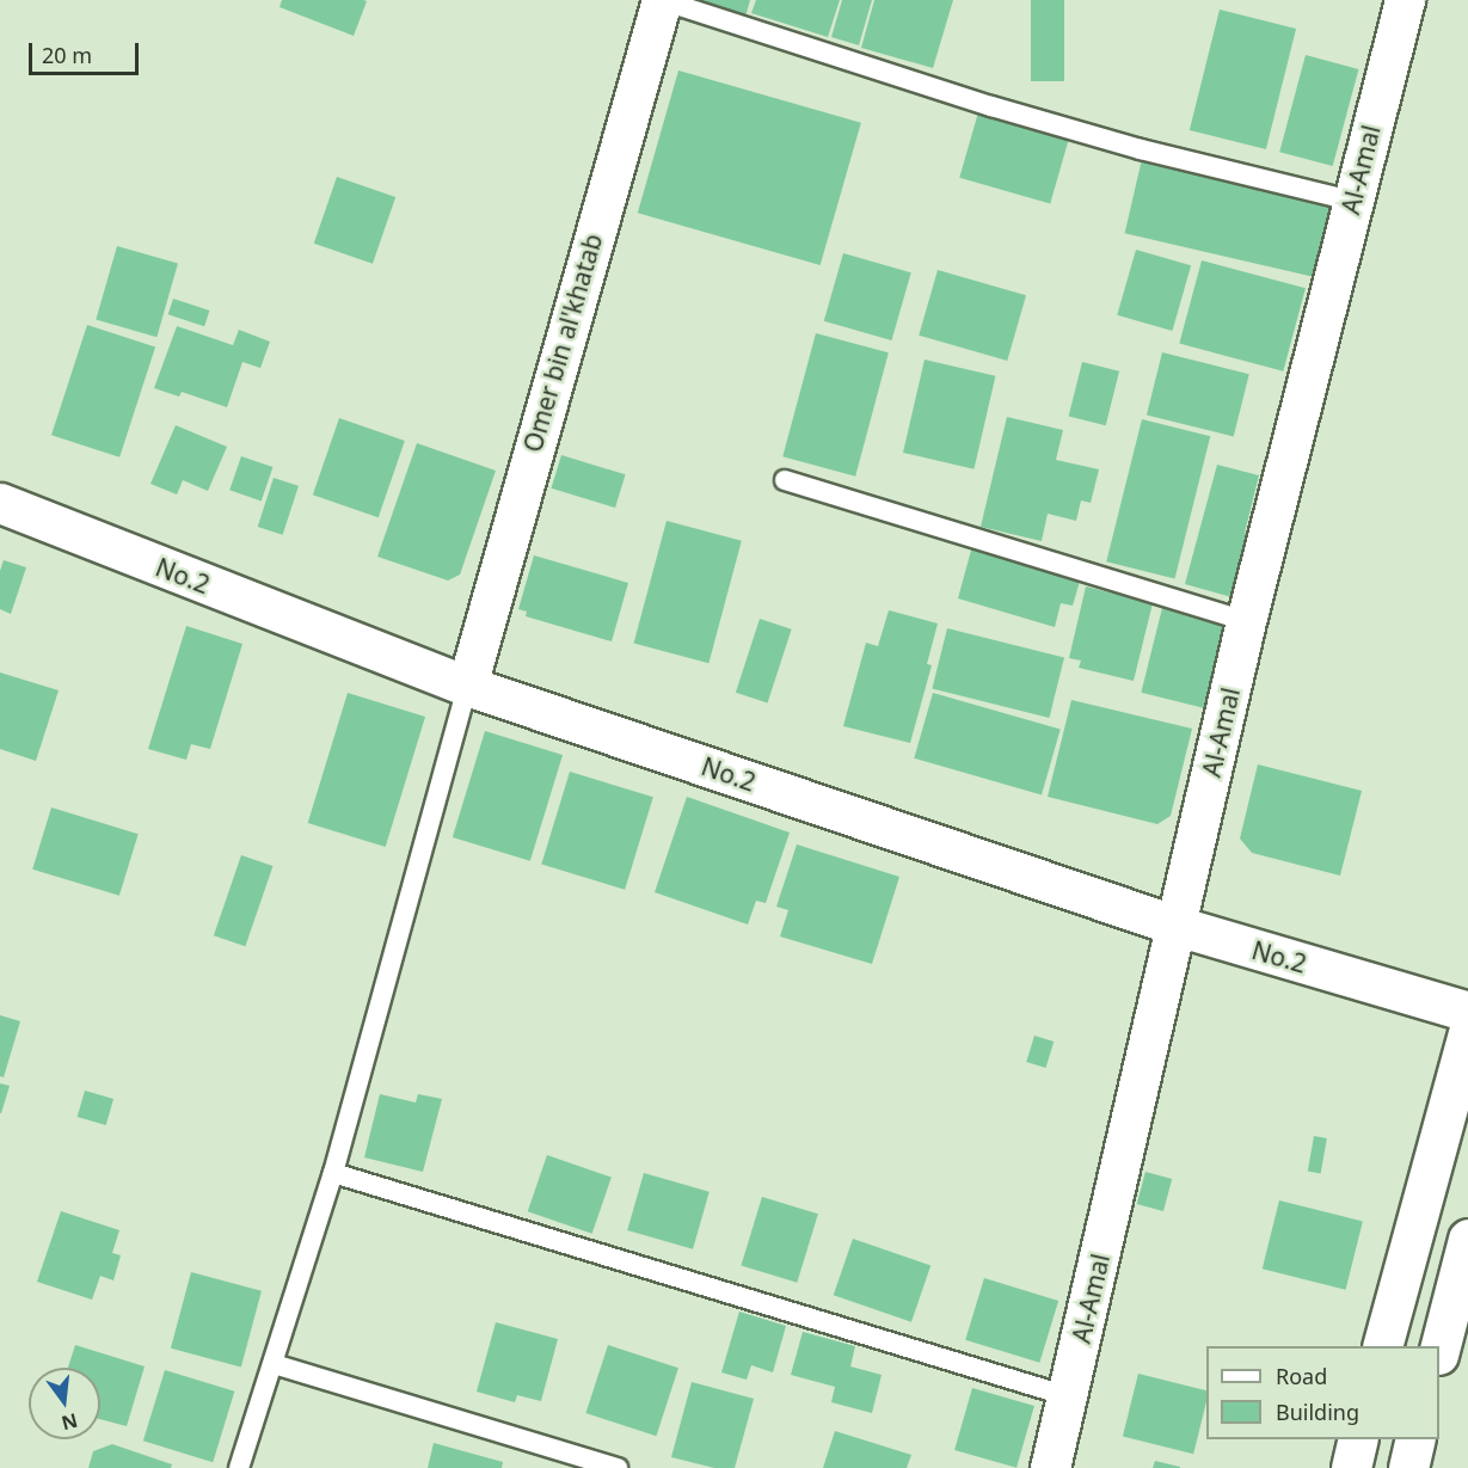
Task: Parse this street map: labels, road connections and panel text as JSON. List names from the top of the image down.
{
  "streets": {
    "street": ["Al-Amal", "Omer bin al'khatab", "No.2"]
  },
  "crossings": [
    ["Al-Amal", "No.2"],
    ["Omer bin al'khatab", "No.2"]
  ],
  "legend": ["Road", "Building"],
  "scale_bar": "20 m",
  "north": "bottom"
}
